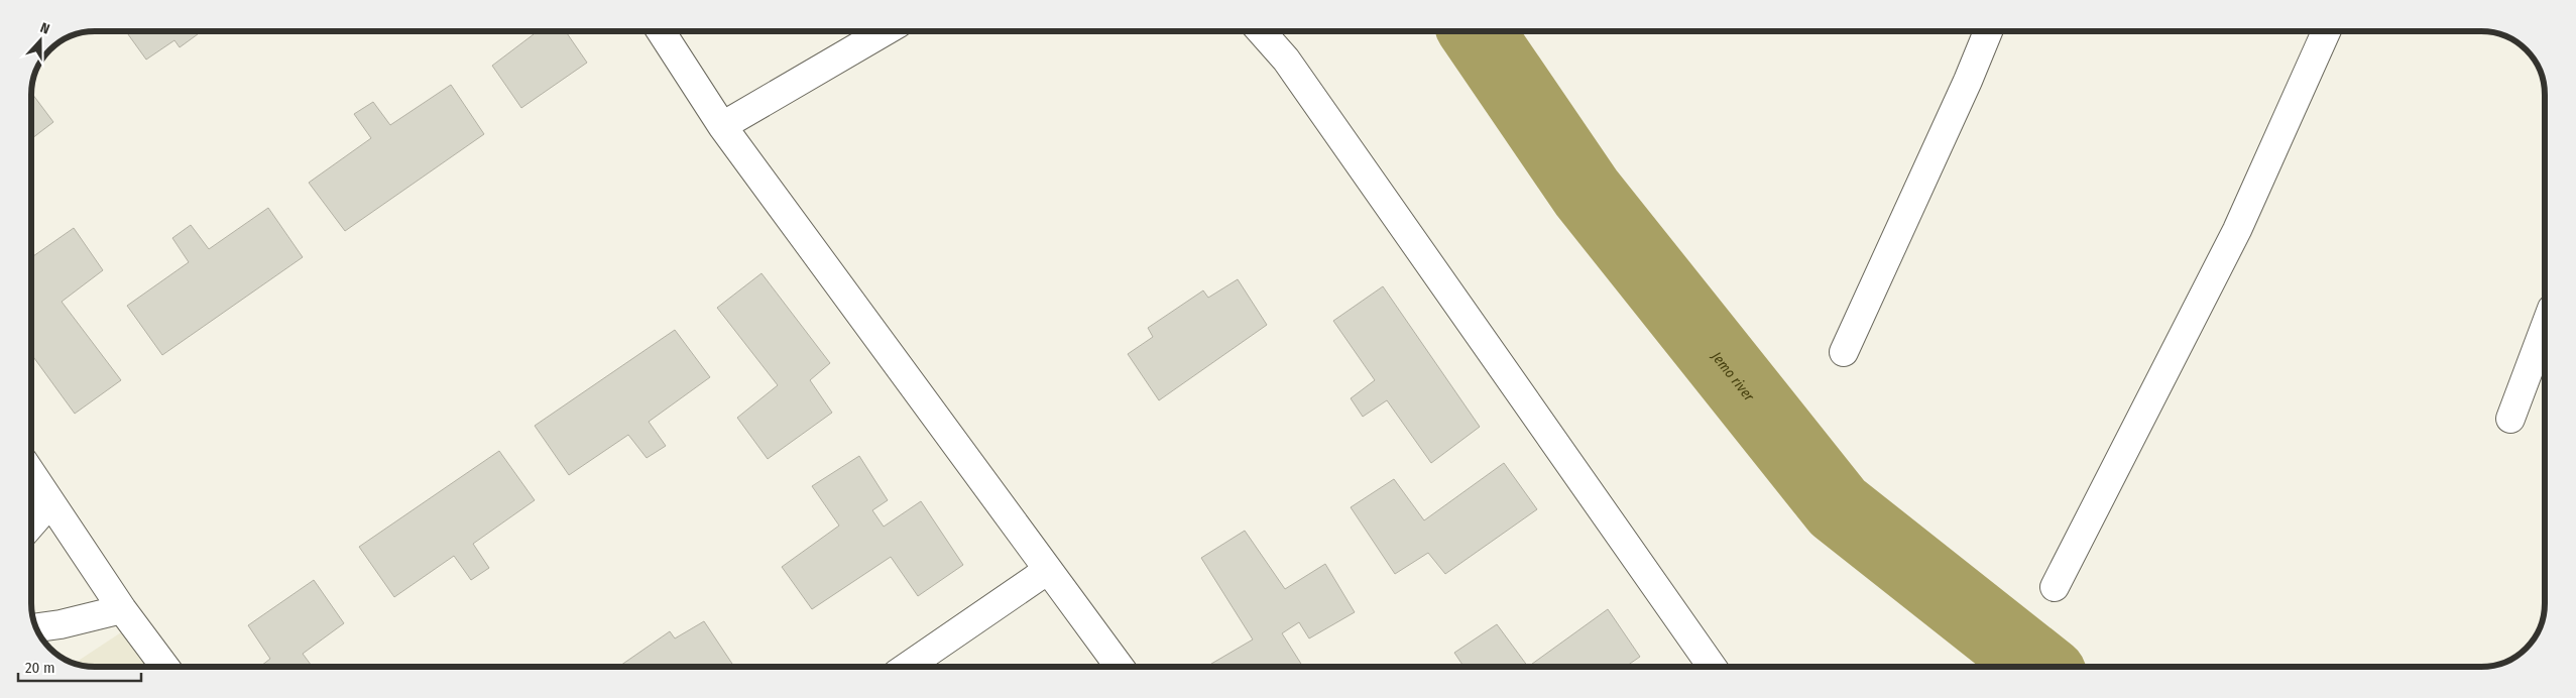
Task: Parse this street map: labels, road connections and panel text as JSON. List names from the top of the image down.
{
  "water": ["Jemo river"],
  "scale_bar": "20 m",
  "north": "top"
}
